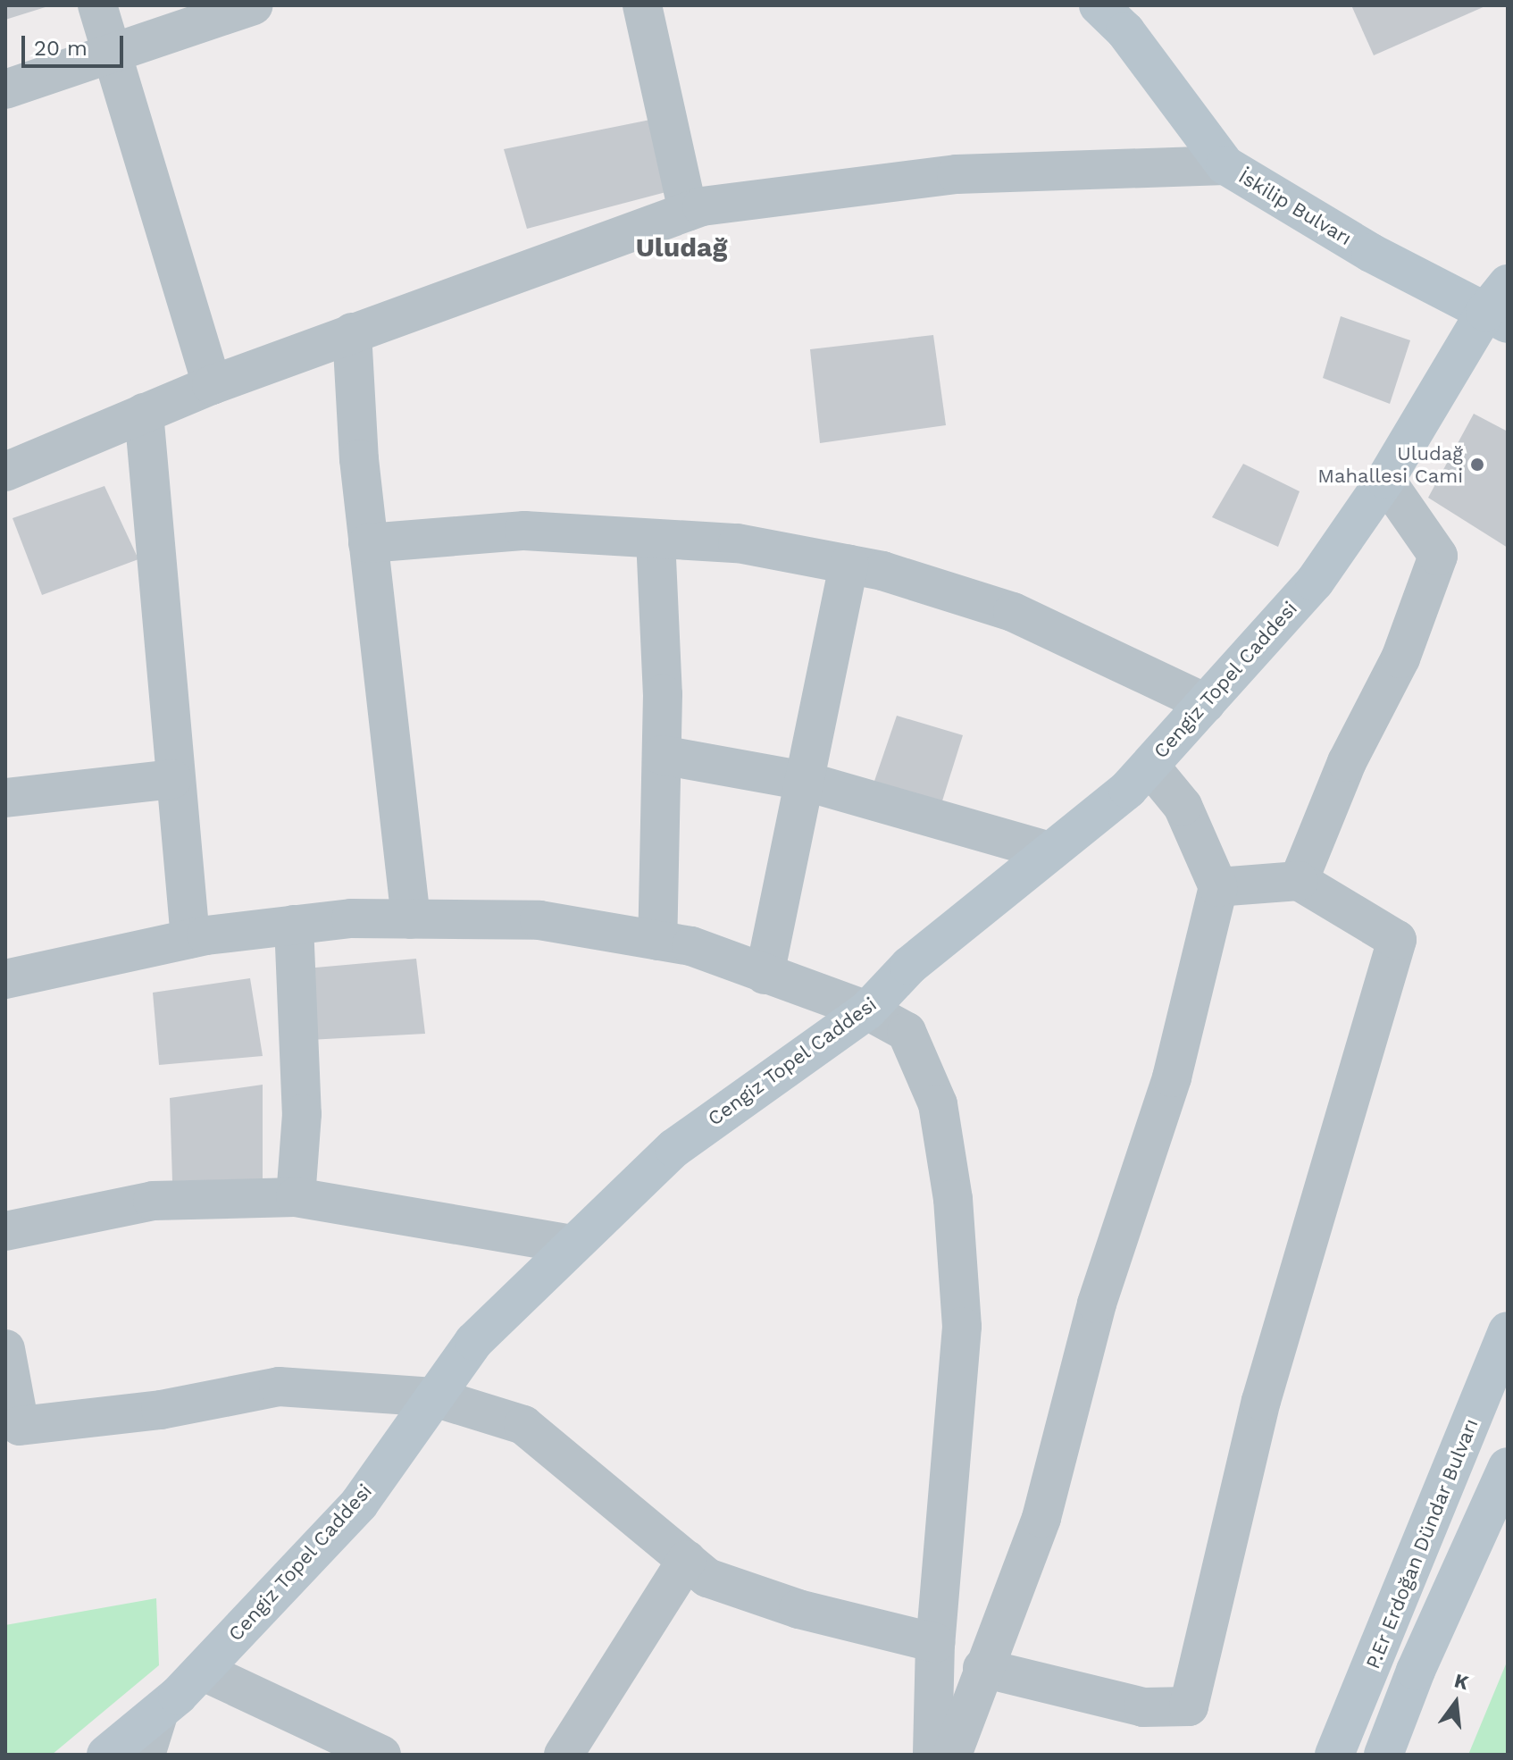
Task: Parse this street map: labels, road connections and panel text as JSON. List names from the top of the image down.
{
  "streets": {
    "main road": ["İskilip Bulvarı", "Cengiz Topel Caddesi", "P.Er Erdoğan Dündar Bulvarı"]
  },
  "crossings": [
    ["İskilip Bulvarı", "Cengiz Topel Caddesi"]
  ],
  "districts": ["Uludağ"],
  "places": ["Uludağ Mahallesi Cami"],
  "scale_bar": "20 m",
  "north": "top"
}
